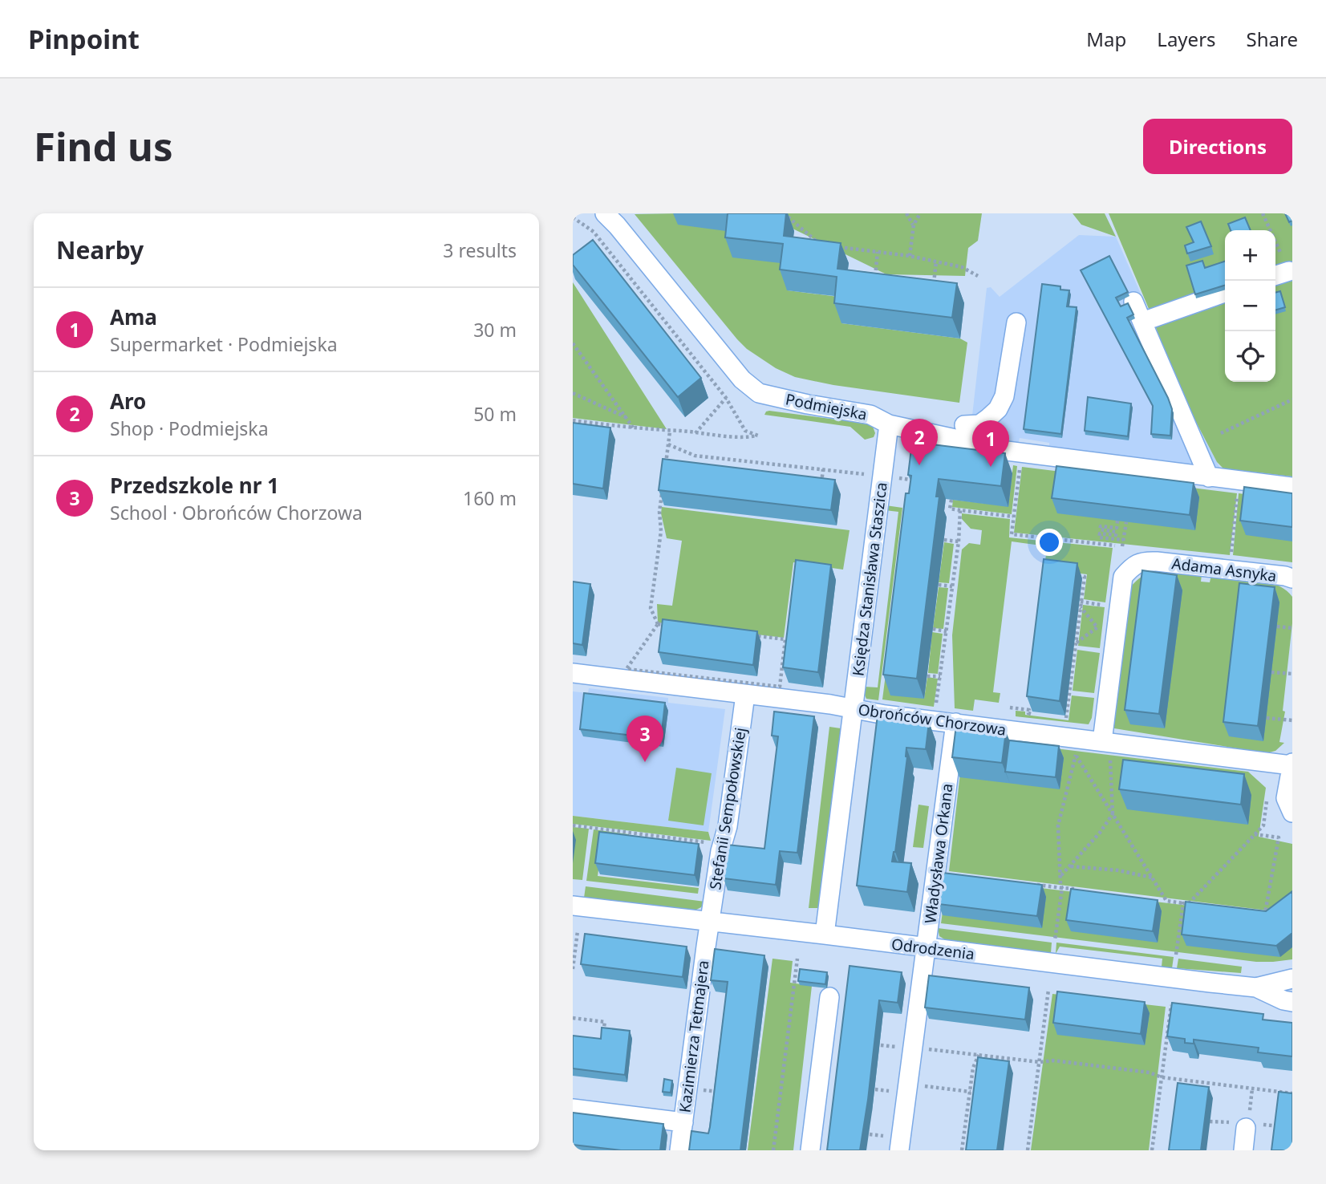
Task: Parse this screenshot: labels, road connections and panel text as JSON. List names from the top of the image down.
{
  "streets": {
    "street": [
      "Podmiejska",
      "Adama Asnyka",
      "Księdza Stanisława Staszica",
      "Obrońców Chorzowa",
      "Stefanii Sempołowskiej",
      "Władysława Orkana",
      "Odrodzenia",
      "Kazimierza Tetmajera"
    ]
  },
  "crossings": [
    ["Podmiejska", "Księdza Stanisława Staszica"],
    ["Adama Asnyka", "Obrońców Chorzowa"],
    ["Księdza Stanisława Staszica", "Obrońców Chorzowa"],
    ["Księdza Stanisława Staszica", "Odrodzenia"],
    ["Obrońców Chorzowa", "Stefanii Sempołowskiej"],
    ["Obrońców Chorzowa", "Władysława Orkana"],
    ["Stefanii Sempołowskiej", "Odrodzenia"],
    ["Stefanii Sempołowskiej", "Kazimierza Tetmajera"],
    ["Władysława Orkana", "Odrodzenia"],
    ["Odrodzenia", "Kazimierza Tetmajera"]
  ],
  "page": {
    "header": "Pinpoint",
    "nav": ["Map", "Layers", "Share"],
    "buttons": "Directions",
    "title": "Find us",
    "heading": ["Nearby", "3 results"],
    "map_buttons": ["+", "−"],
    "list": [
      {
        "mark": "1",
        "name": "Ama",
        "note": "Supermarket · Podmiejska",
        "value": "30 m"
      },
      {
        "mark": "2",
        "name": "Aro",
        "note": "Shop · Podmiejska",
        "value": "50 m"
      },
      {
        "mark": "3",
        "name": "Przedszkole nr 1",
        "note": "School · Obrońców Chorzowa",
        "value": "160 m"
      }
    ],
    "pins": ["2", "1", "3"]
  }
}
